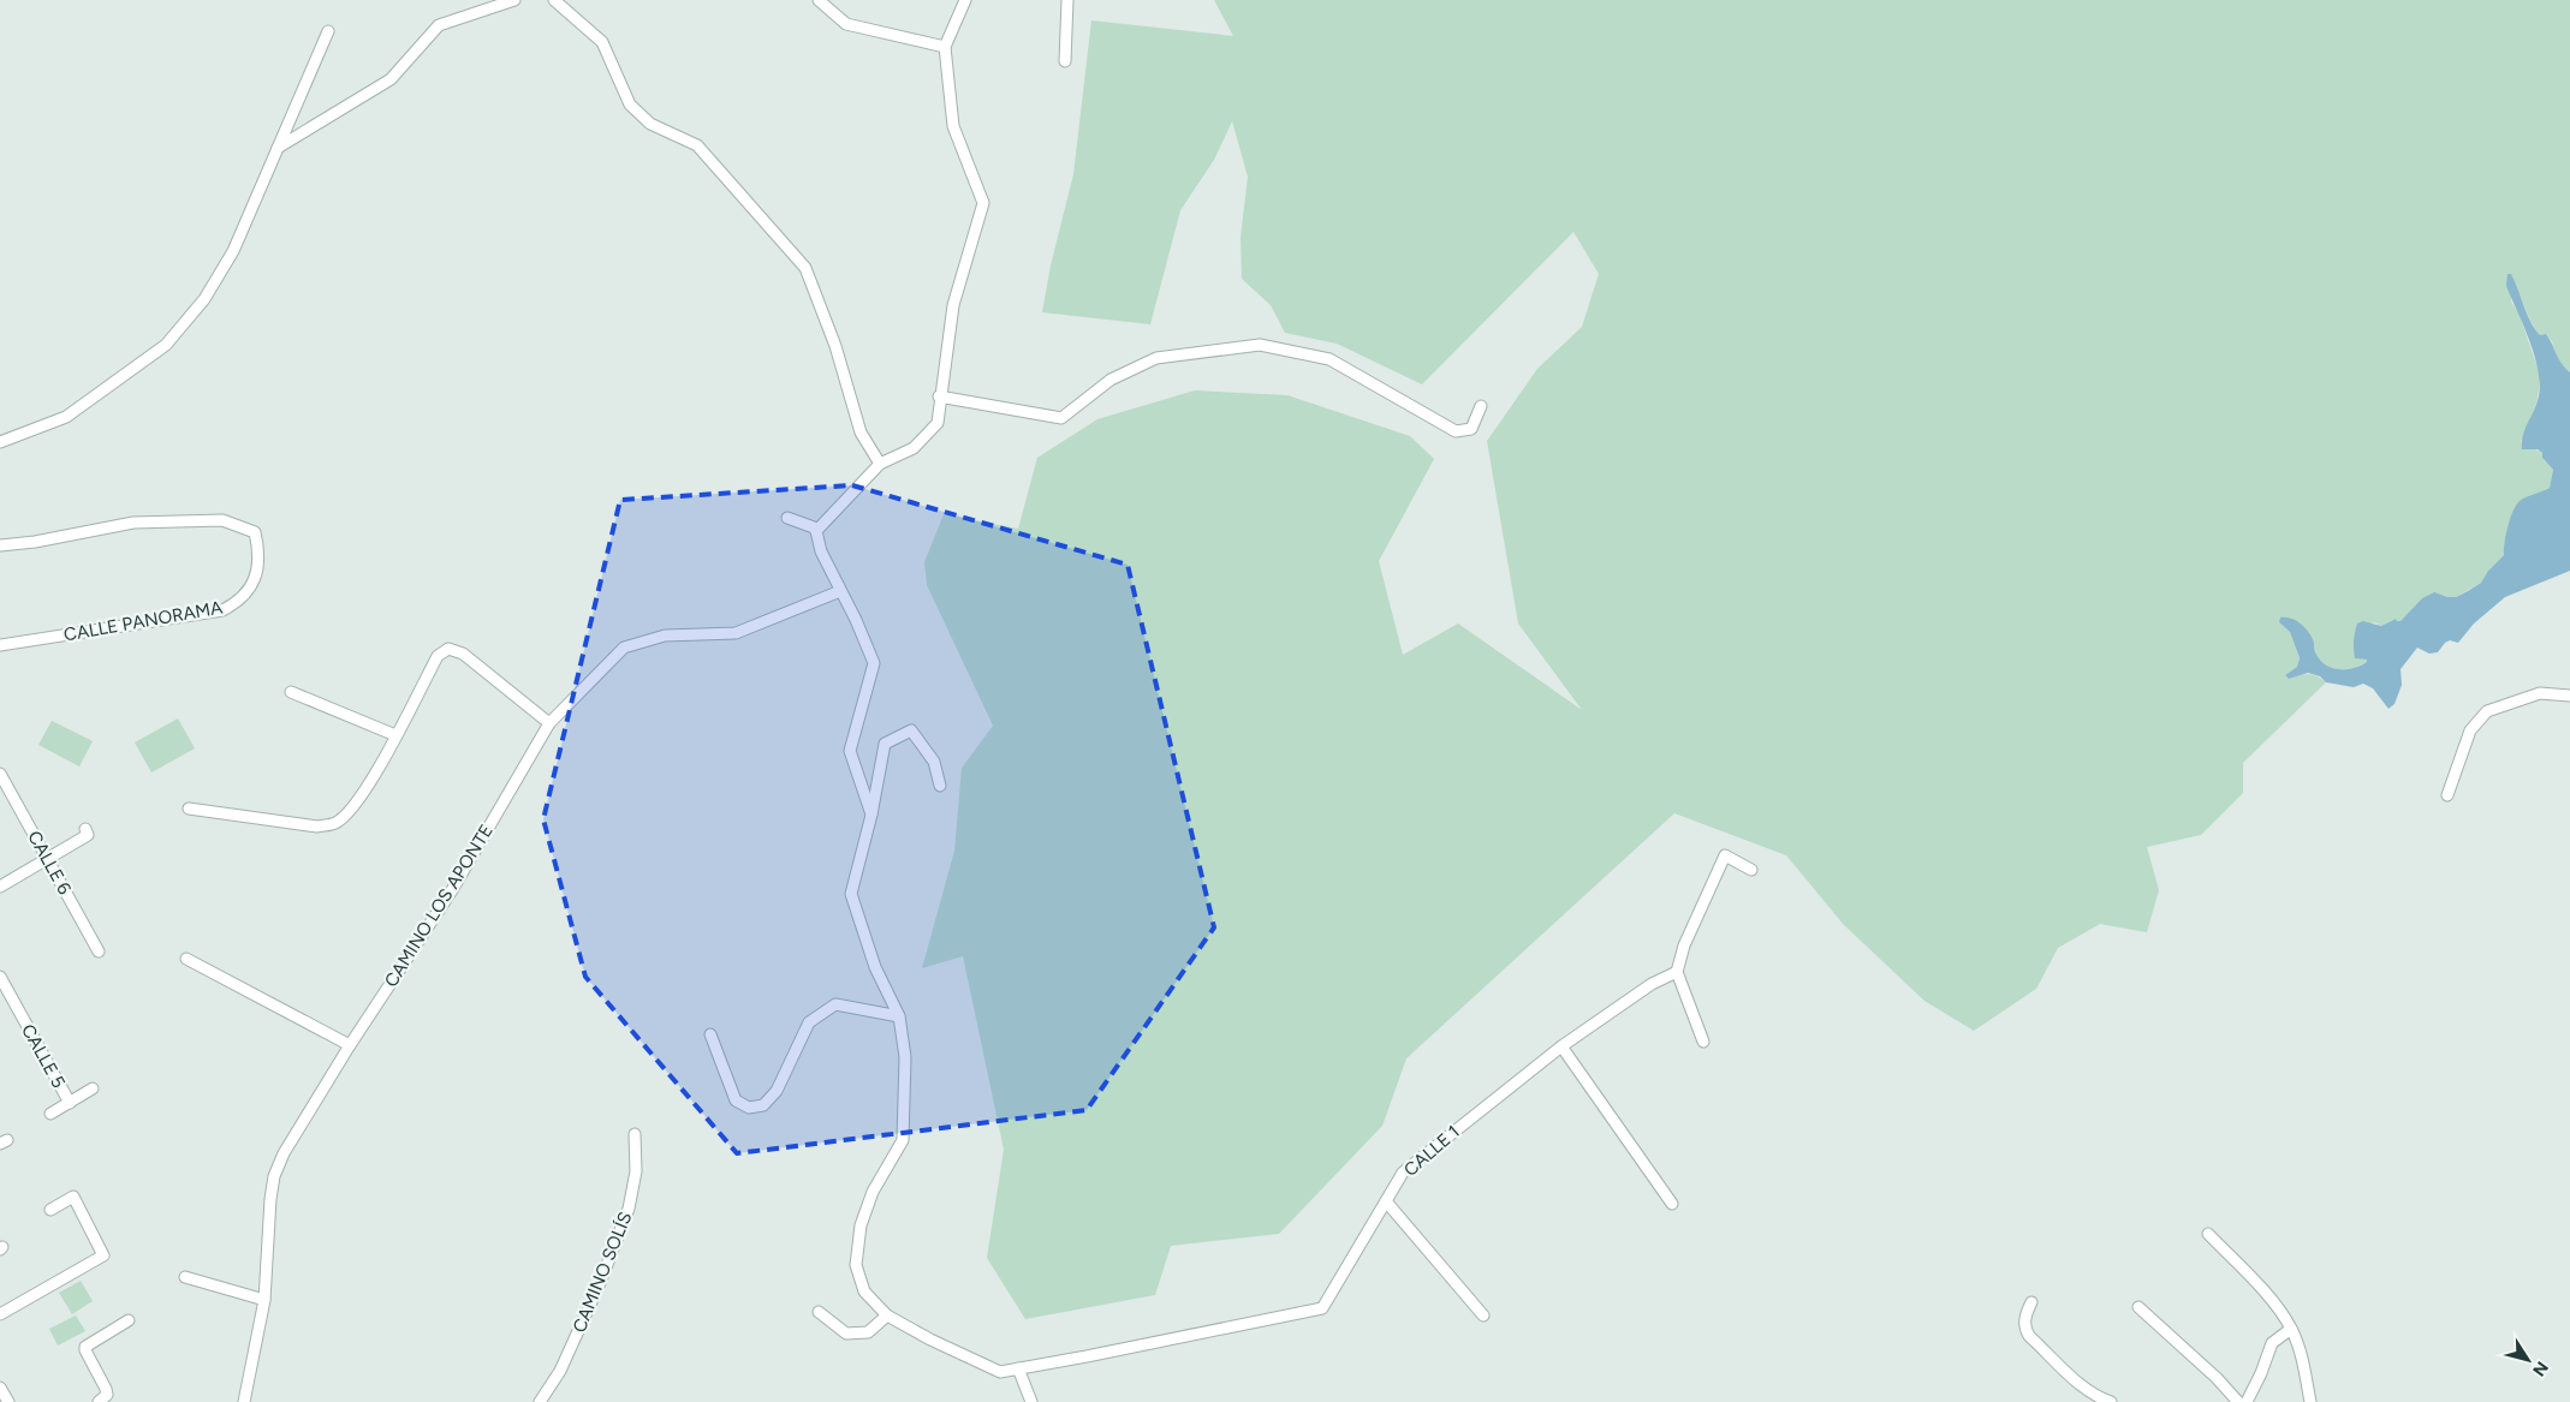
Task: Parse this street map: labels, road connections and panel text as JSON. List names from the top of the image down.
{
  "streets": {
    "street": [
      "CALLE PANORAMA",
      "CALLE 6",
      "CAMINO LOS APONTE",
      "CALLE 5",
      "CALLE 1",
      "CAMINO SOLÍS"
    ]
  },
  "north": "bottom right"
}
